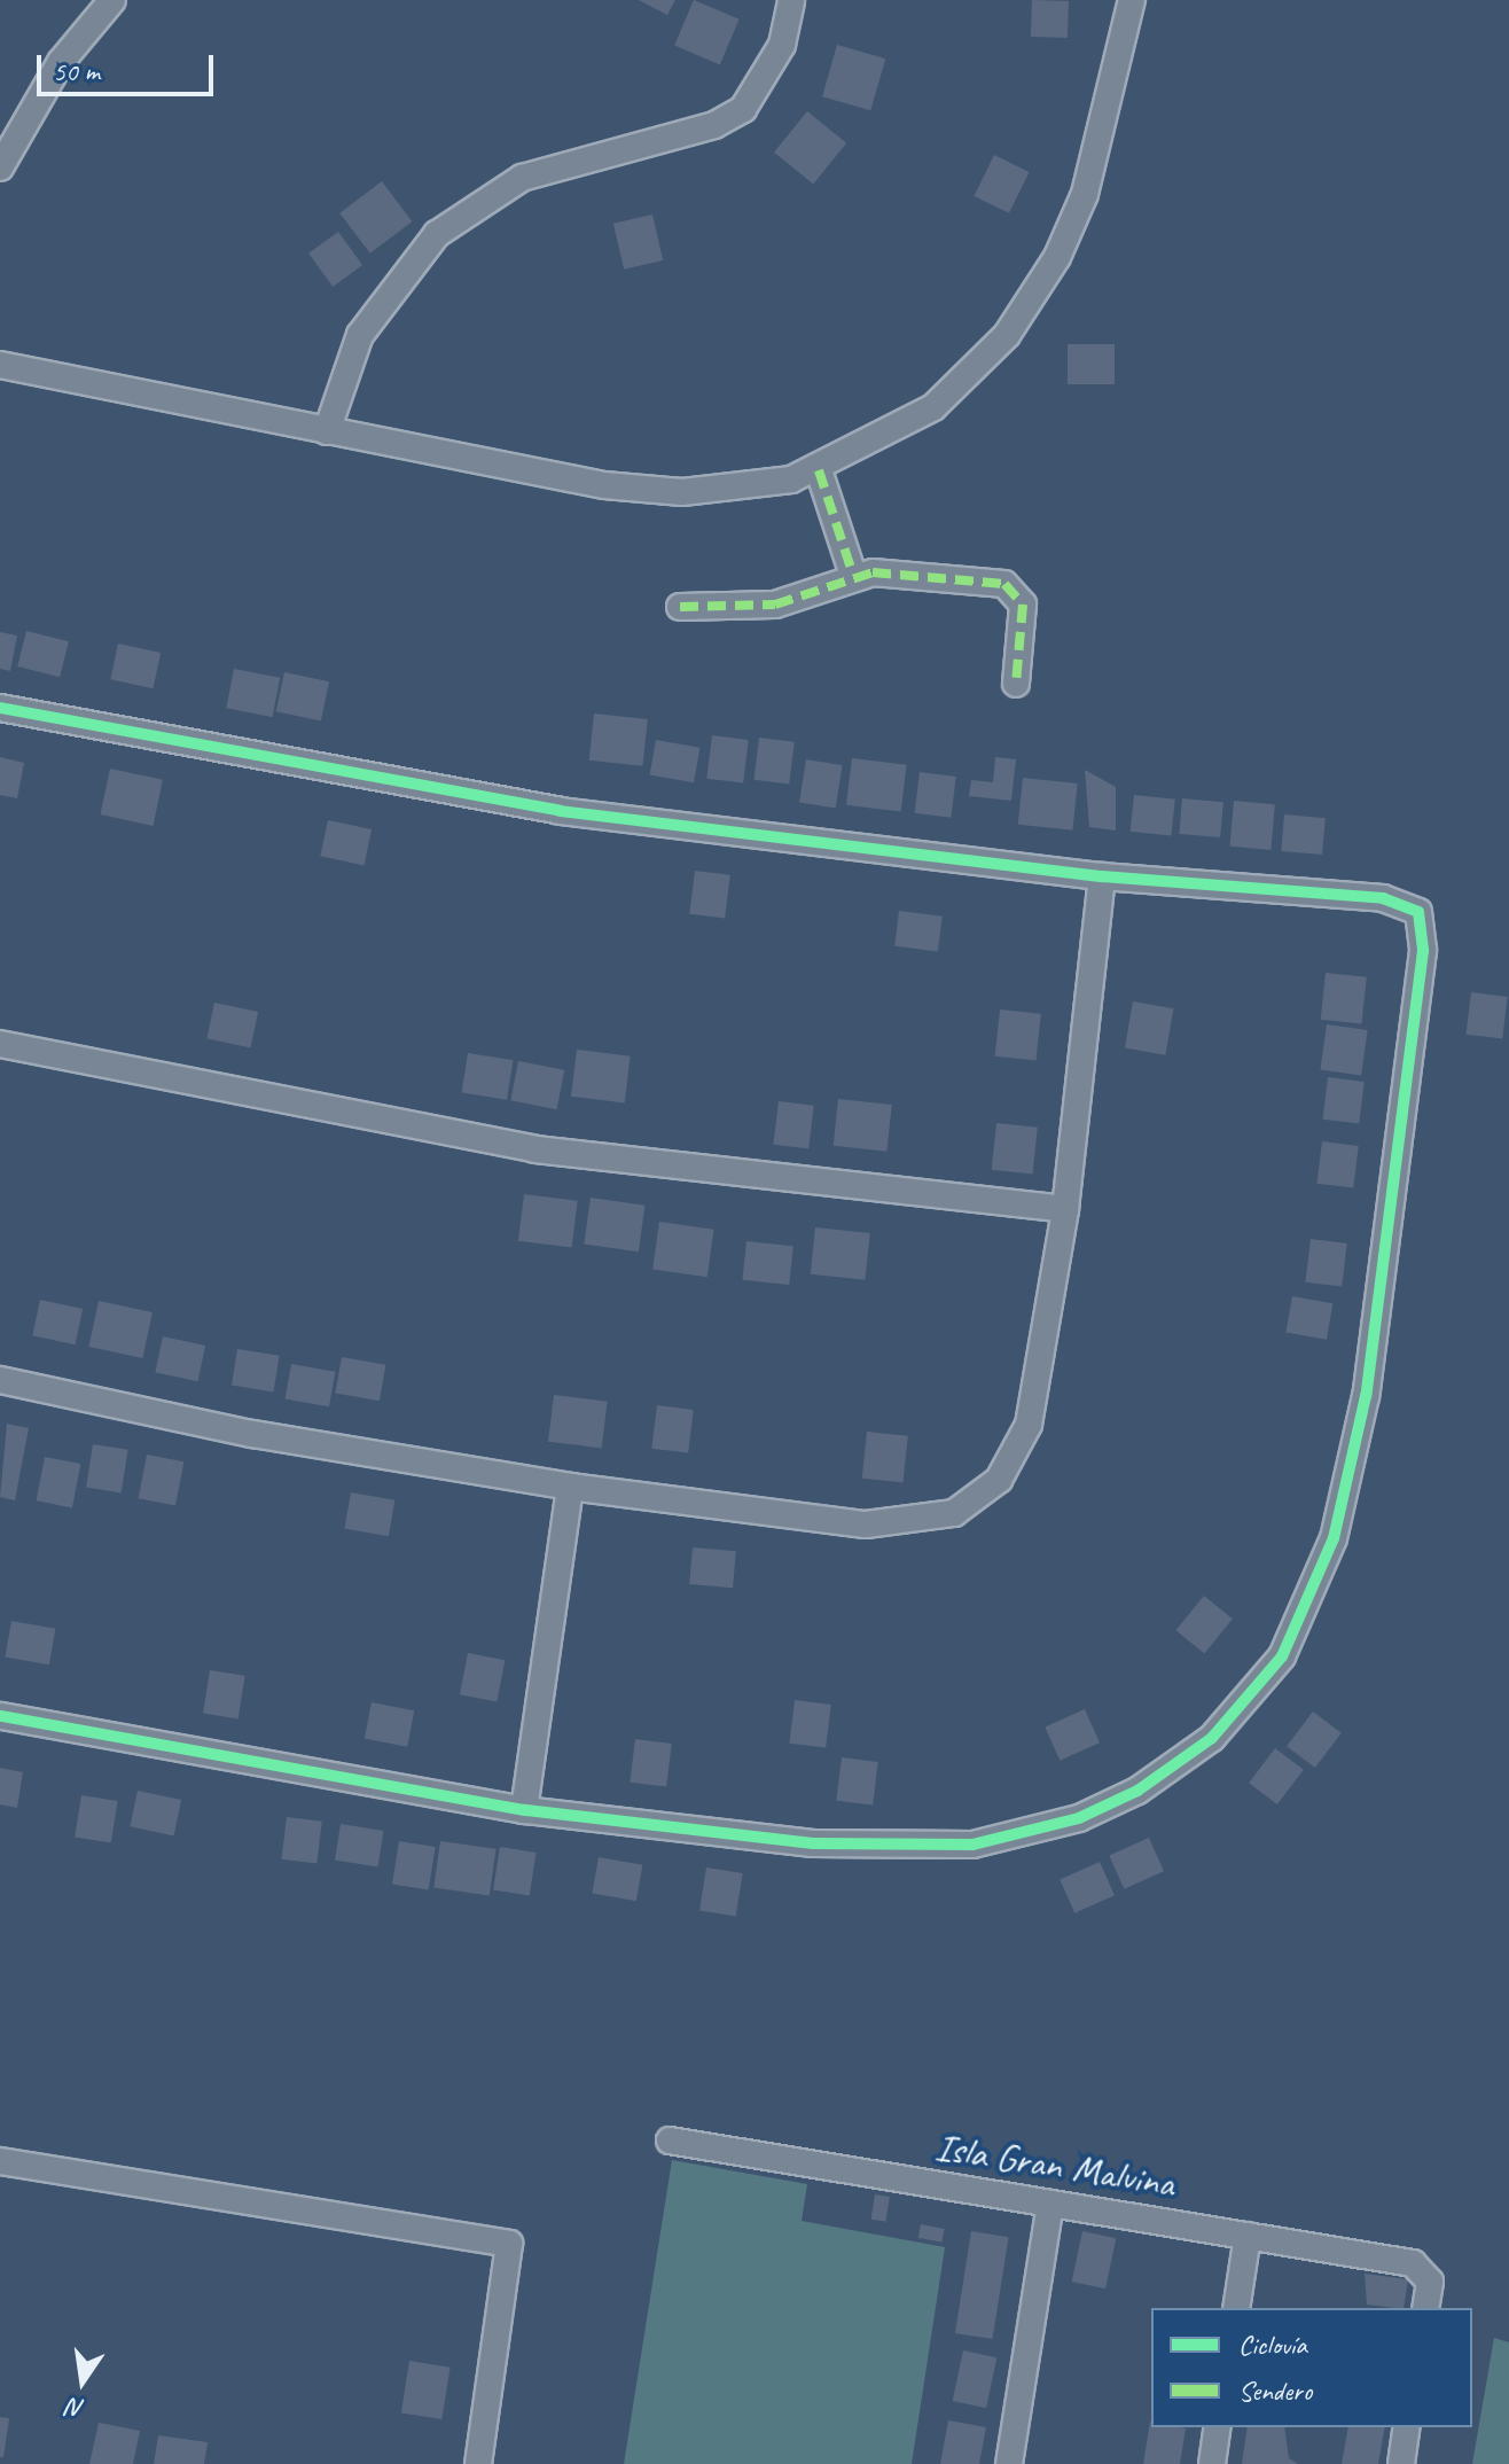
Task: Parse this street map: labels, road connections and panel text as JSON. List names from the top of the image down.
{
  "streets": {
    "street": ["Isla Gran Malvina"]
  },
  "legend": ["Ciclovía", "Sendero"],
  "scale_bar": "50 m",
  "north": "bottom"
}
